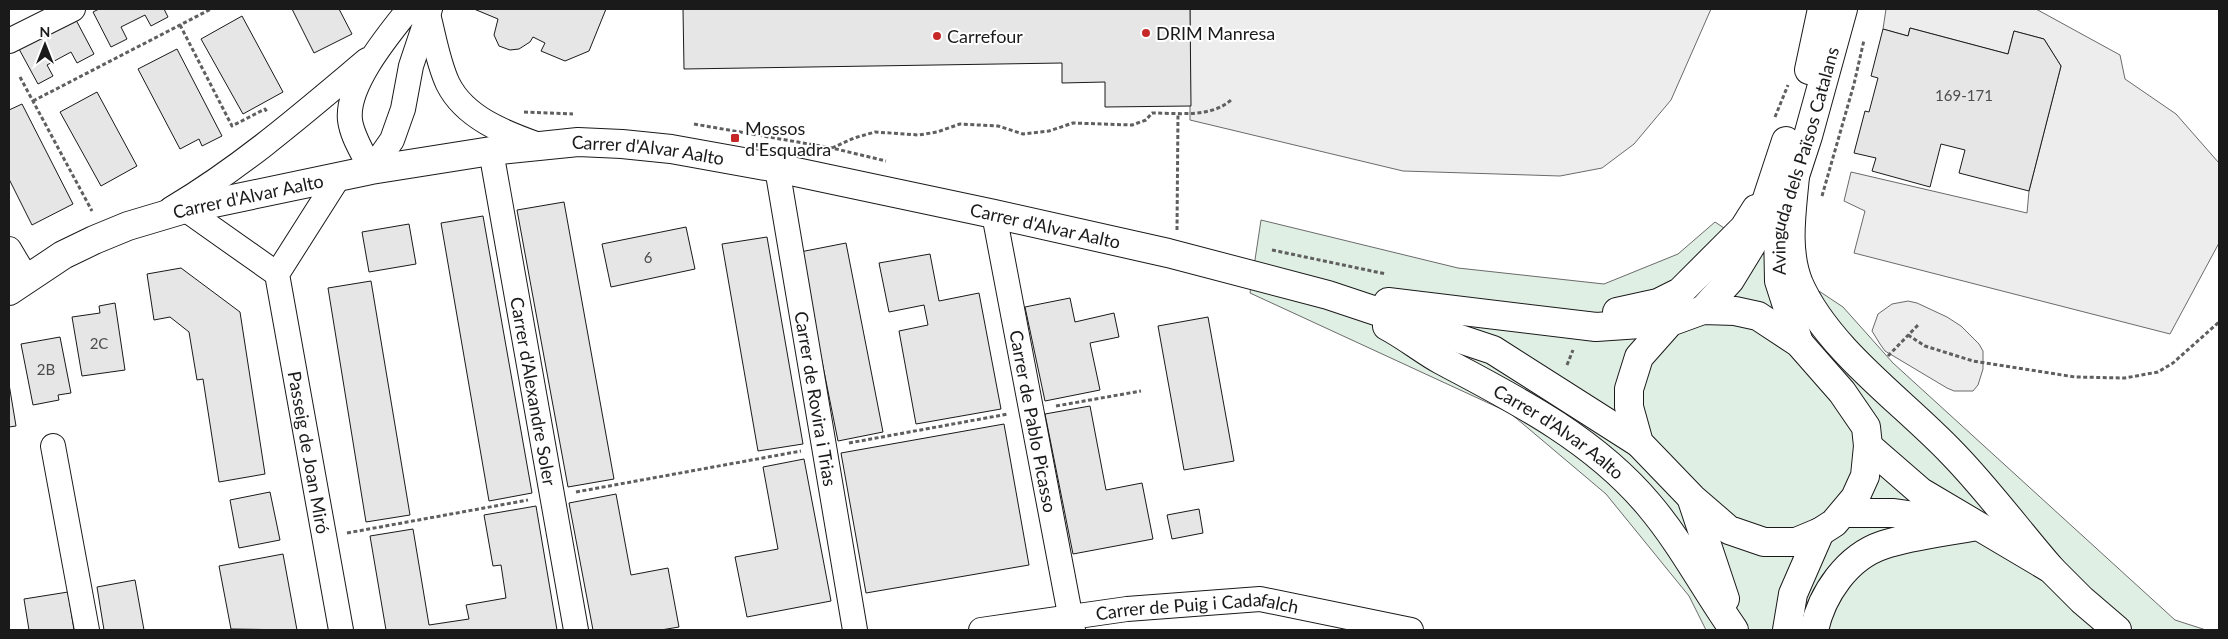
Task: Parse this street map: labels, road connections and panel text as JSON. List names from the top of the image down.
{
  "streets": {
    "main road": ["Carrer d'Alvar Aalto", "Avinguda dels Països Catalans"],
    "street": [
      "Carrer d'Alexandre Soler",
      "Carrer de Rovira i Trias",
      "Carrer de Pablo Picasso",
      "Passeig de Joan Miró",
      "Carrer de Puig i Cadafalch"
    ]
  },
  "crossings": [
    ["Carrer d'Alvar Aalto", "Carrer d'Alexandre Soler"],
    ["Carrer d'Alvar Aalto", "Carrer de Rovira i Trias"],
    ["Carrer d'Alvar Aalto", "Carrer de Pablo Picasso"],
    ["Carrer de Pablo Picasso", "Carrer de Puig i Cadafalch"]
  ],
  "places": {
    "other": ["DRIM Manresa", "Carrefour"],
    "transit": ["Mossos d'Esquadra"]
  },
  "house_numbers": [
    "169-171",
    "6",
    "2C",
    "2B"
  ],
  "north": "top"
}
